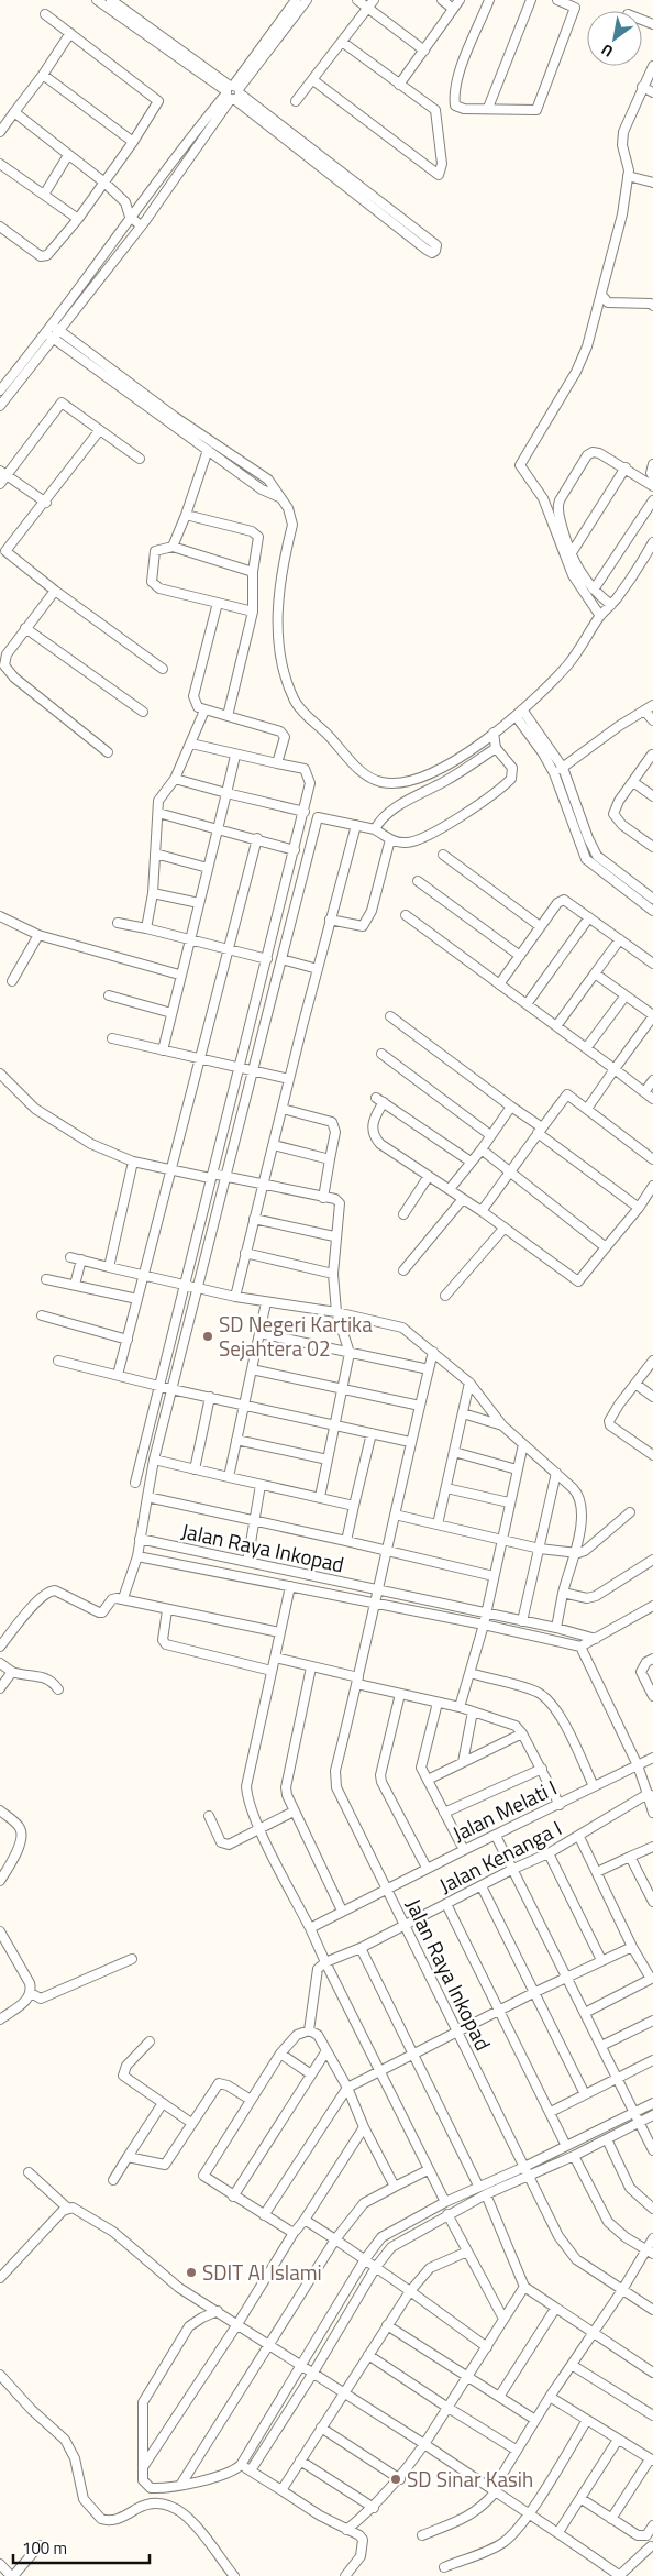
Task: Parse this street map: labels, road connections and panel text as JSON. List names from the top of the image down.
{
  "streets": {
    "street": ["Jalan Raya Inkopad", "Jalan Melati I", "Jalan Kenanga I"]
  },
  "crossings": [
    ["Jalan Raya Inkopad", "Jalan Melati I"],
    ["Jalan Raya Inkopad", "Jalan Kenanga I"]
  ],
  "places": ["SD Negeri Kartika Sejahtera 02", "SDIT Al Islami", "SD Sinar Kasih"],
  "scale_bar": "100 m",
  "north": "bottom left"
}
